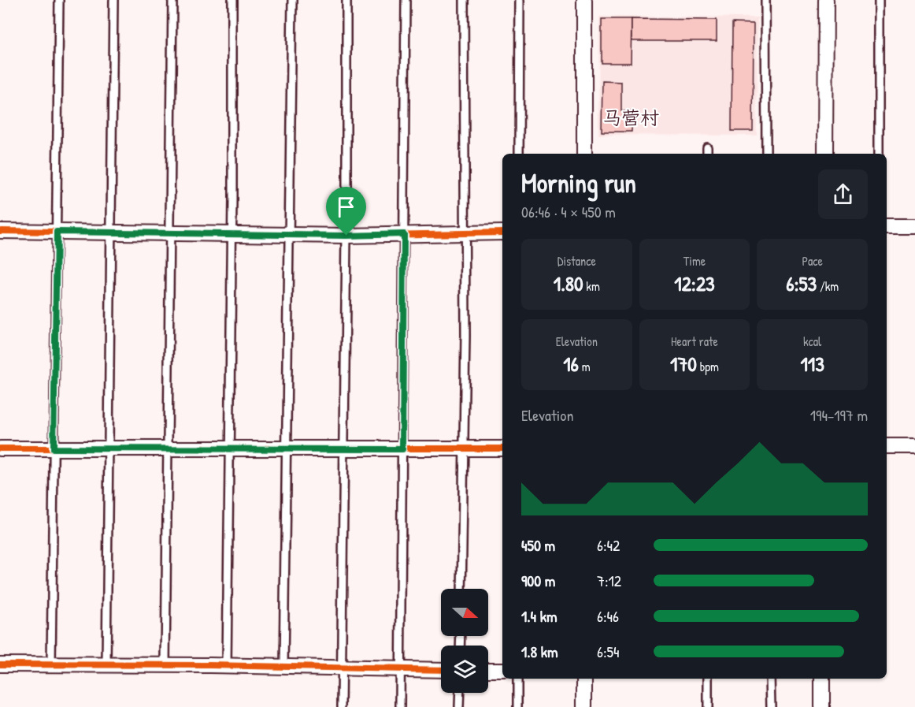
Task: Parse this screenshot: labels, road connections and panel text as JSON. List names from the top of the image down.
{
  "districts": ["马营村"],
  "north": "right",
  "page": {
    "heading": ["Morning run", "06:46 · 4 × 450 m"],
    "stats": [
      ["Distance", "1.80 km"],
      ["Time", "12:23"],
      ["Pace", "6:53 /km"],
      ["Elevation", "16 m"],
      ["Heart rate", "170 bpm"],
      ["kcal", "113"]
    ],
    "chart": ["Elevation", "194–197 m"],
    "list": [
      {
        "name": "450 m",
        "note": "6:42"
      },
      {
        "name": "900 m",
        "note": "7:12"
      },
      {
        "name": "1.4 km",
        "note": "6:46"
      },
      {
        "name": "1.8 km",
        "note": "6:54"
      }
    ]
  }
}
